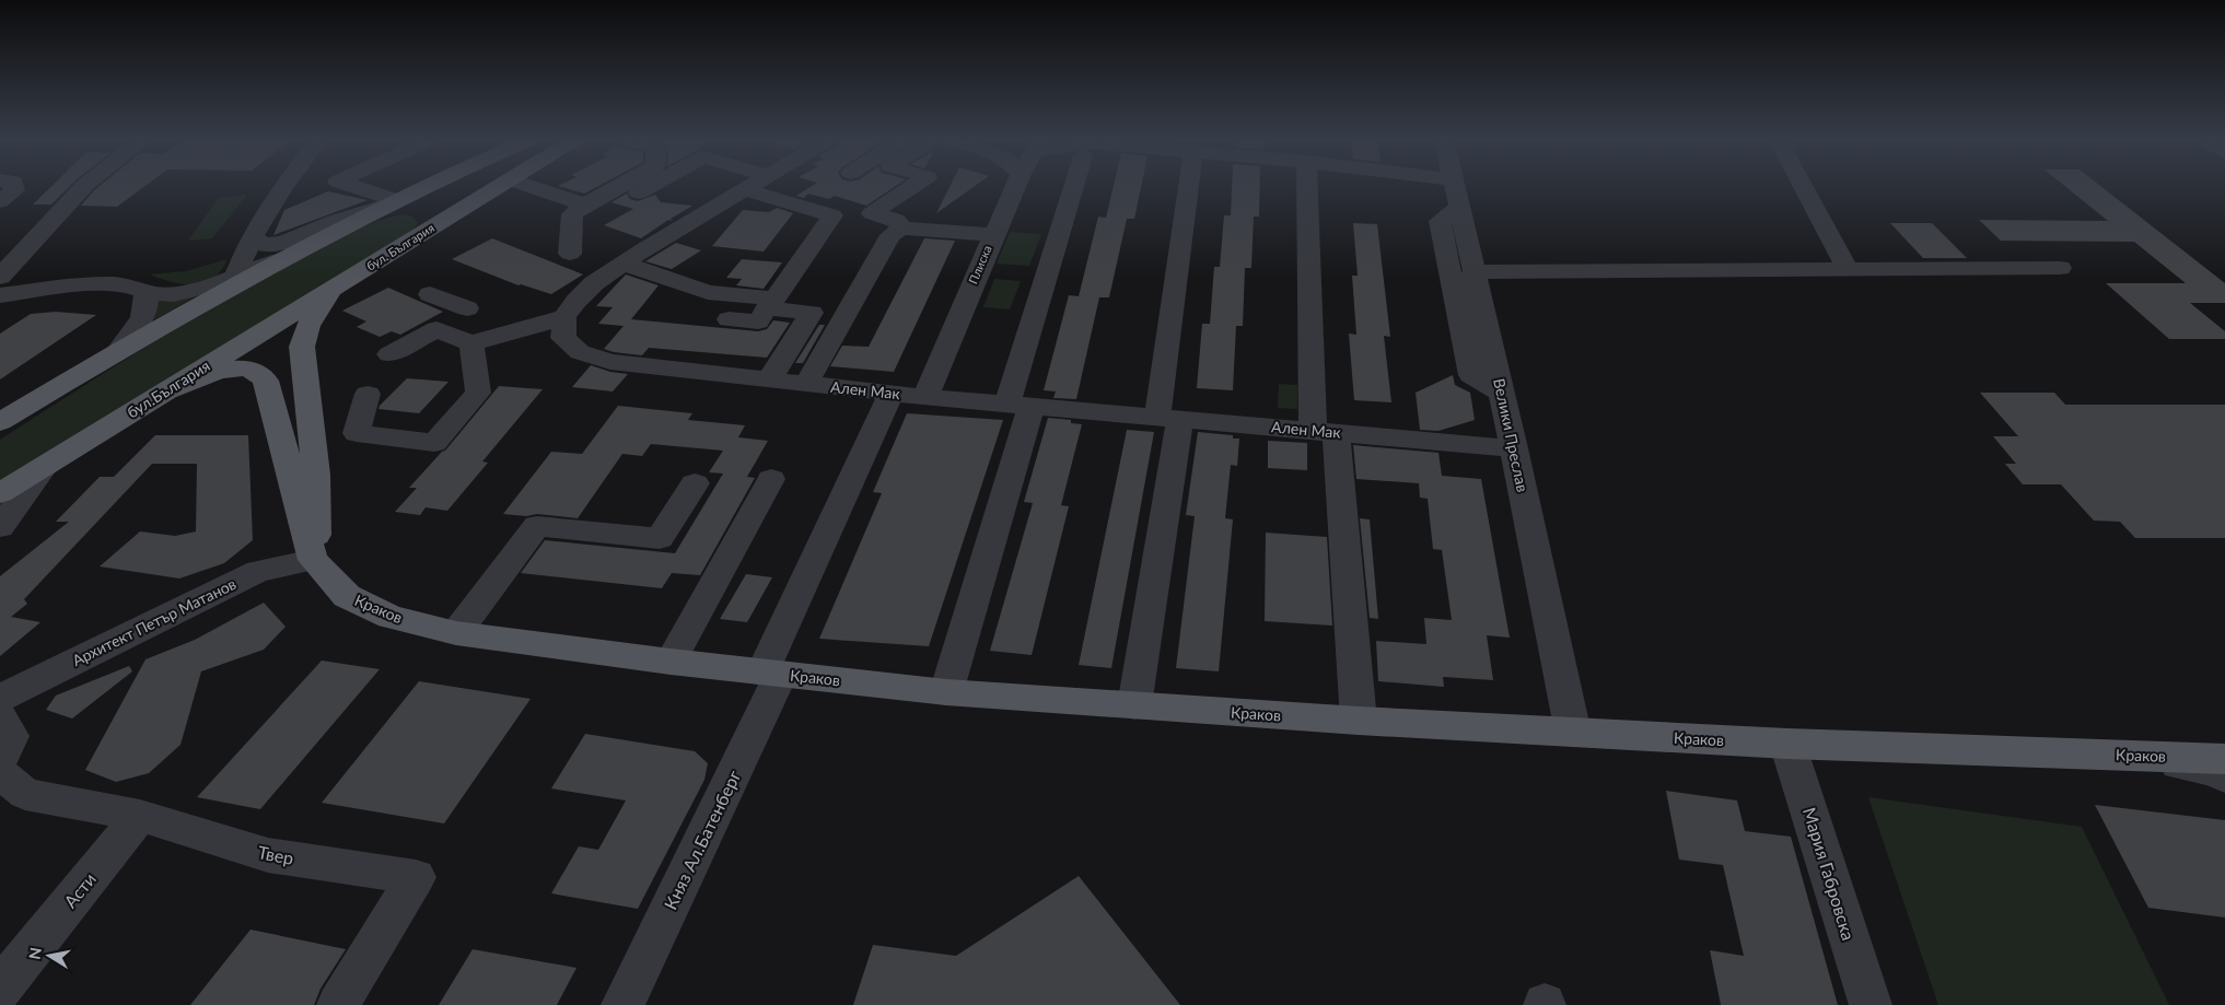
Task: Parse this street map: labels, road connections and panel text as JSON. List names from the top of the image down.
{
  "streets": {
    "main road": ["бул. България", "бул.България", "Краков"],
    "street": [
      "Плиска",
      "Ален Мак",
      "Велики Преслав",
      "Архитект Петър Матанов",
      "Княз Ал.Батенберг",
      "Твер",
      "Мария Габровска",
      "Асти"
    ]
  },
  "crossings": [
    ["бул. България", "бул.България"],
    ["Плиска", "Ален Мак"],
    ["бул.България", "Краков"],
    ["Ален Мак", "Велики Преслав"],
    ["Ален Мак", "Княз Ал.Батенберг"],
    ["Велики Преслав", "Краков"],
    ["Краков", "Архитект Петър Матанов"],
    ["Краков", "Княз Ал.Батенберг"],
    ["Краков", "Мария Габровска"],
    ["Твер", "Асти"]
  ],
  "north": "left"
}
